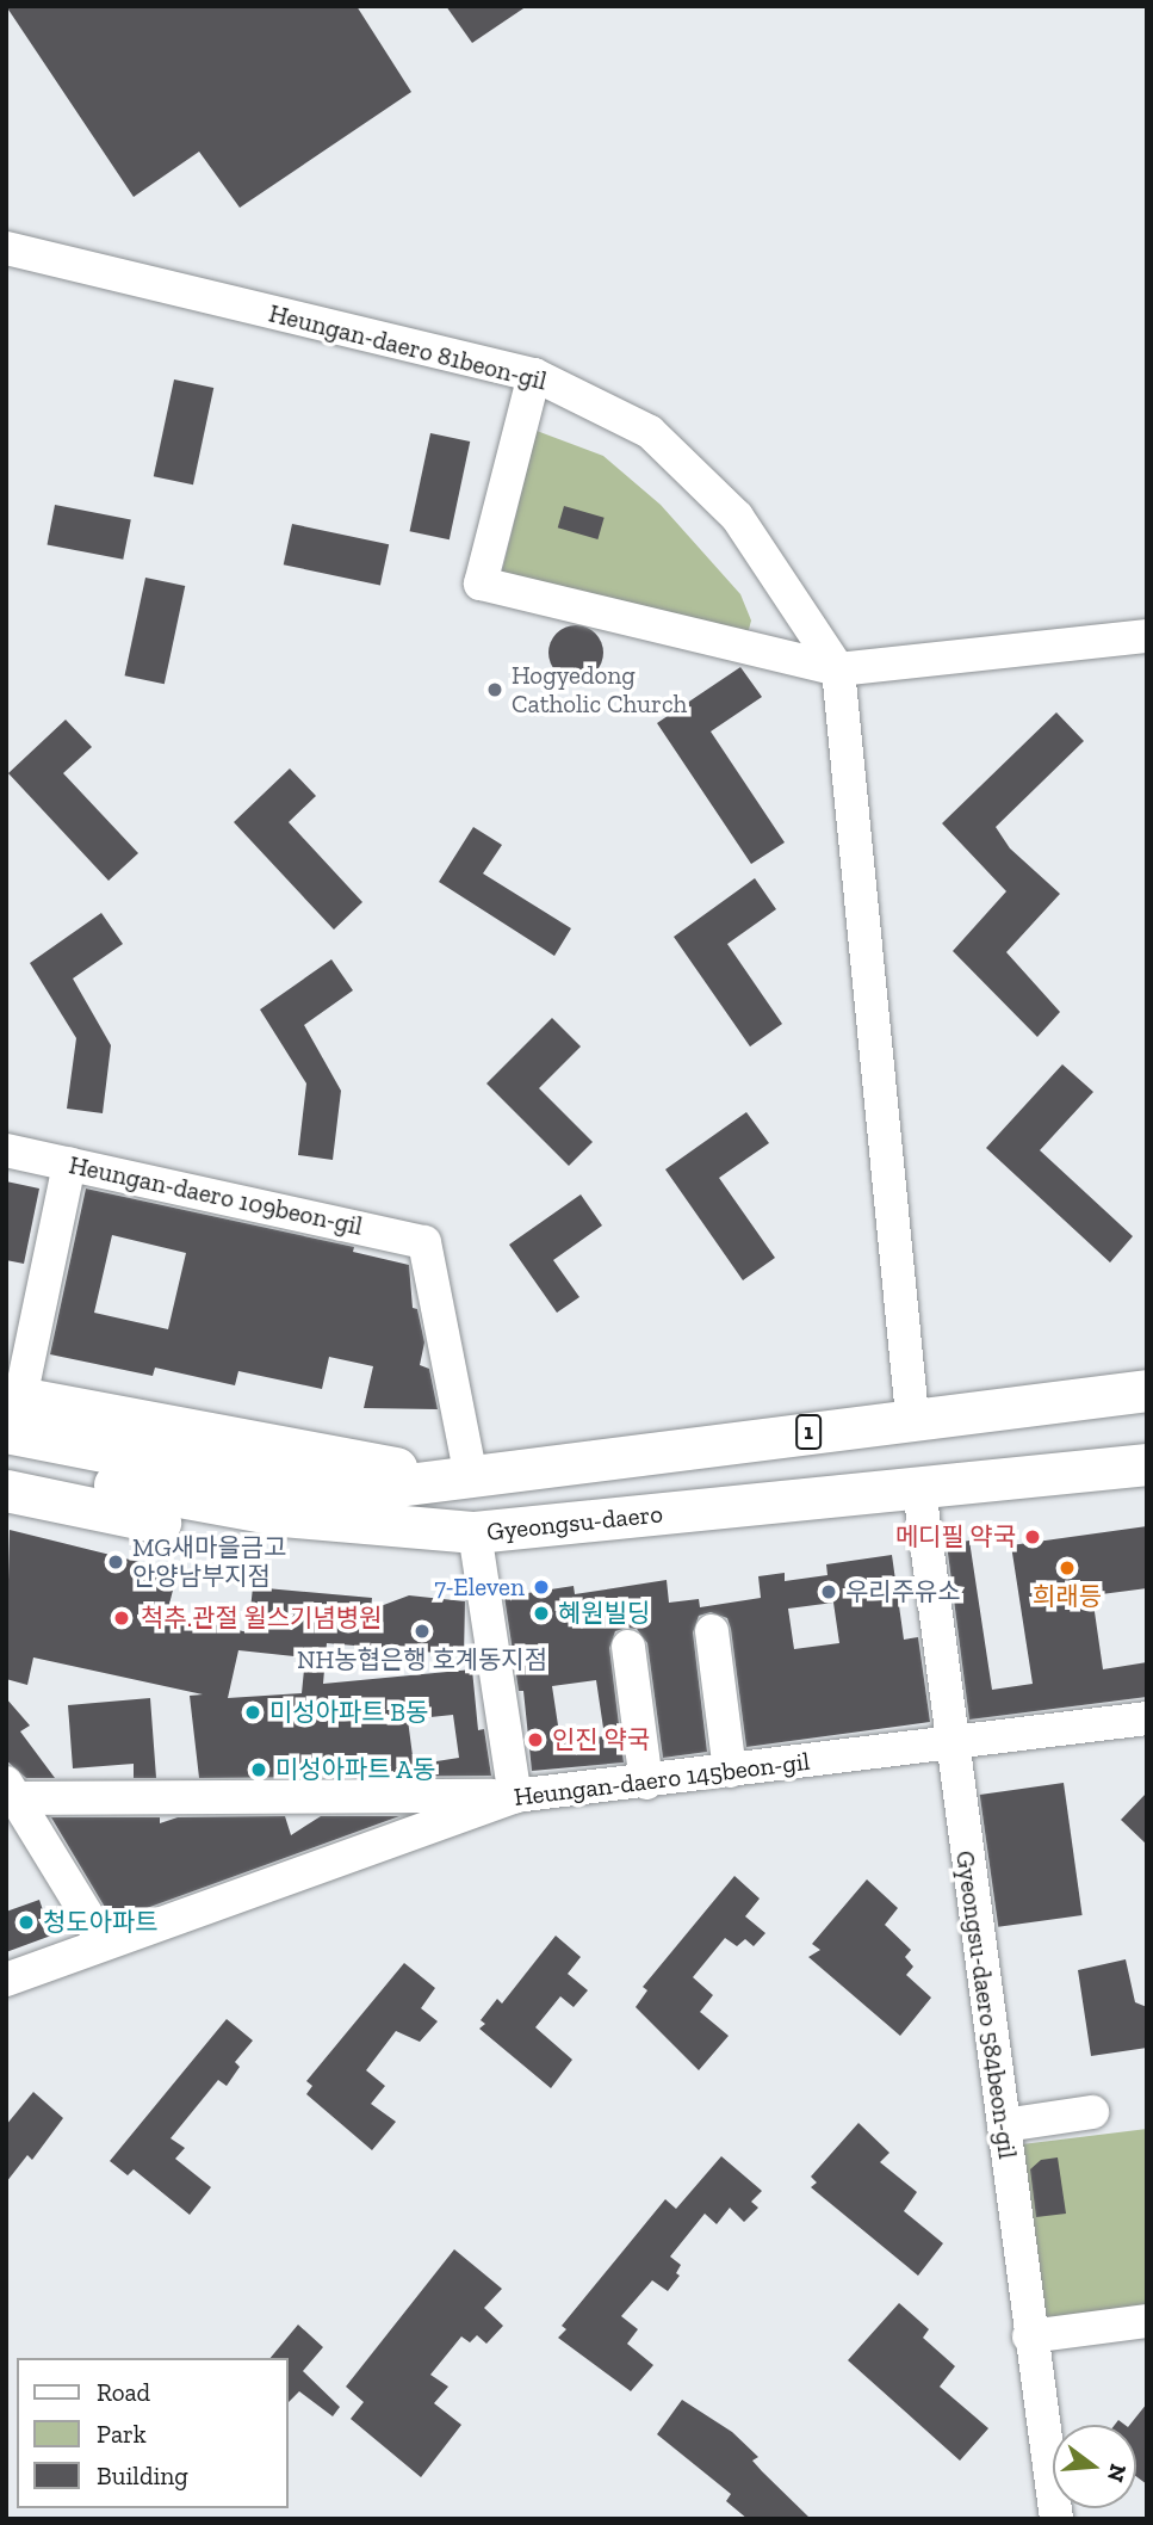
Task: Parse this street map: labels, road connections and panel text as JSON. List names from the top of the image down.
{
  "streets": {
    "main road": ["1", "Gyeongsu-daero"],
    "street": [
      "Heungan-daero 81beon-gil",
      "Heungan-daero 109beon-gil",
      "Heungan-daero 145beon-gil",
      "Gyeongsu-daero 584beon-gil"
    ]
  },
  "crossings": [
    ["Heungan-daero 109beon-gil", "1"],
    ["Gyeongsu-daero", "Gyeongsu-daero 584beon-gil"],
    ["Heungan-daero 145beon-gil", "Gyeongsu-daero 584beon-gil"]
  ],
  "places": [
    "Hogyedong Catholic Church",
    "메디필 약국",
    "MG새마을금고 안양남부지점",
    "희래등",
    "7-Eleven",
    "우리주유소",
    "혜원빌딩",
    "척추.관절 윌스기념병원",
    "NH농협은행 호계동지점",
    "미성아파트 B동",
    "인진 약국",
    "미성아파트 A동",
    "청도아파트"
  ],
  "legend": ["Road", "Park", "Building"],
  "north": "right"
}
